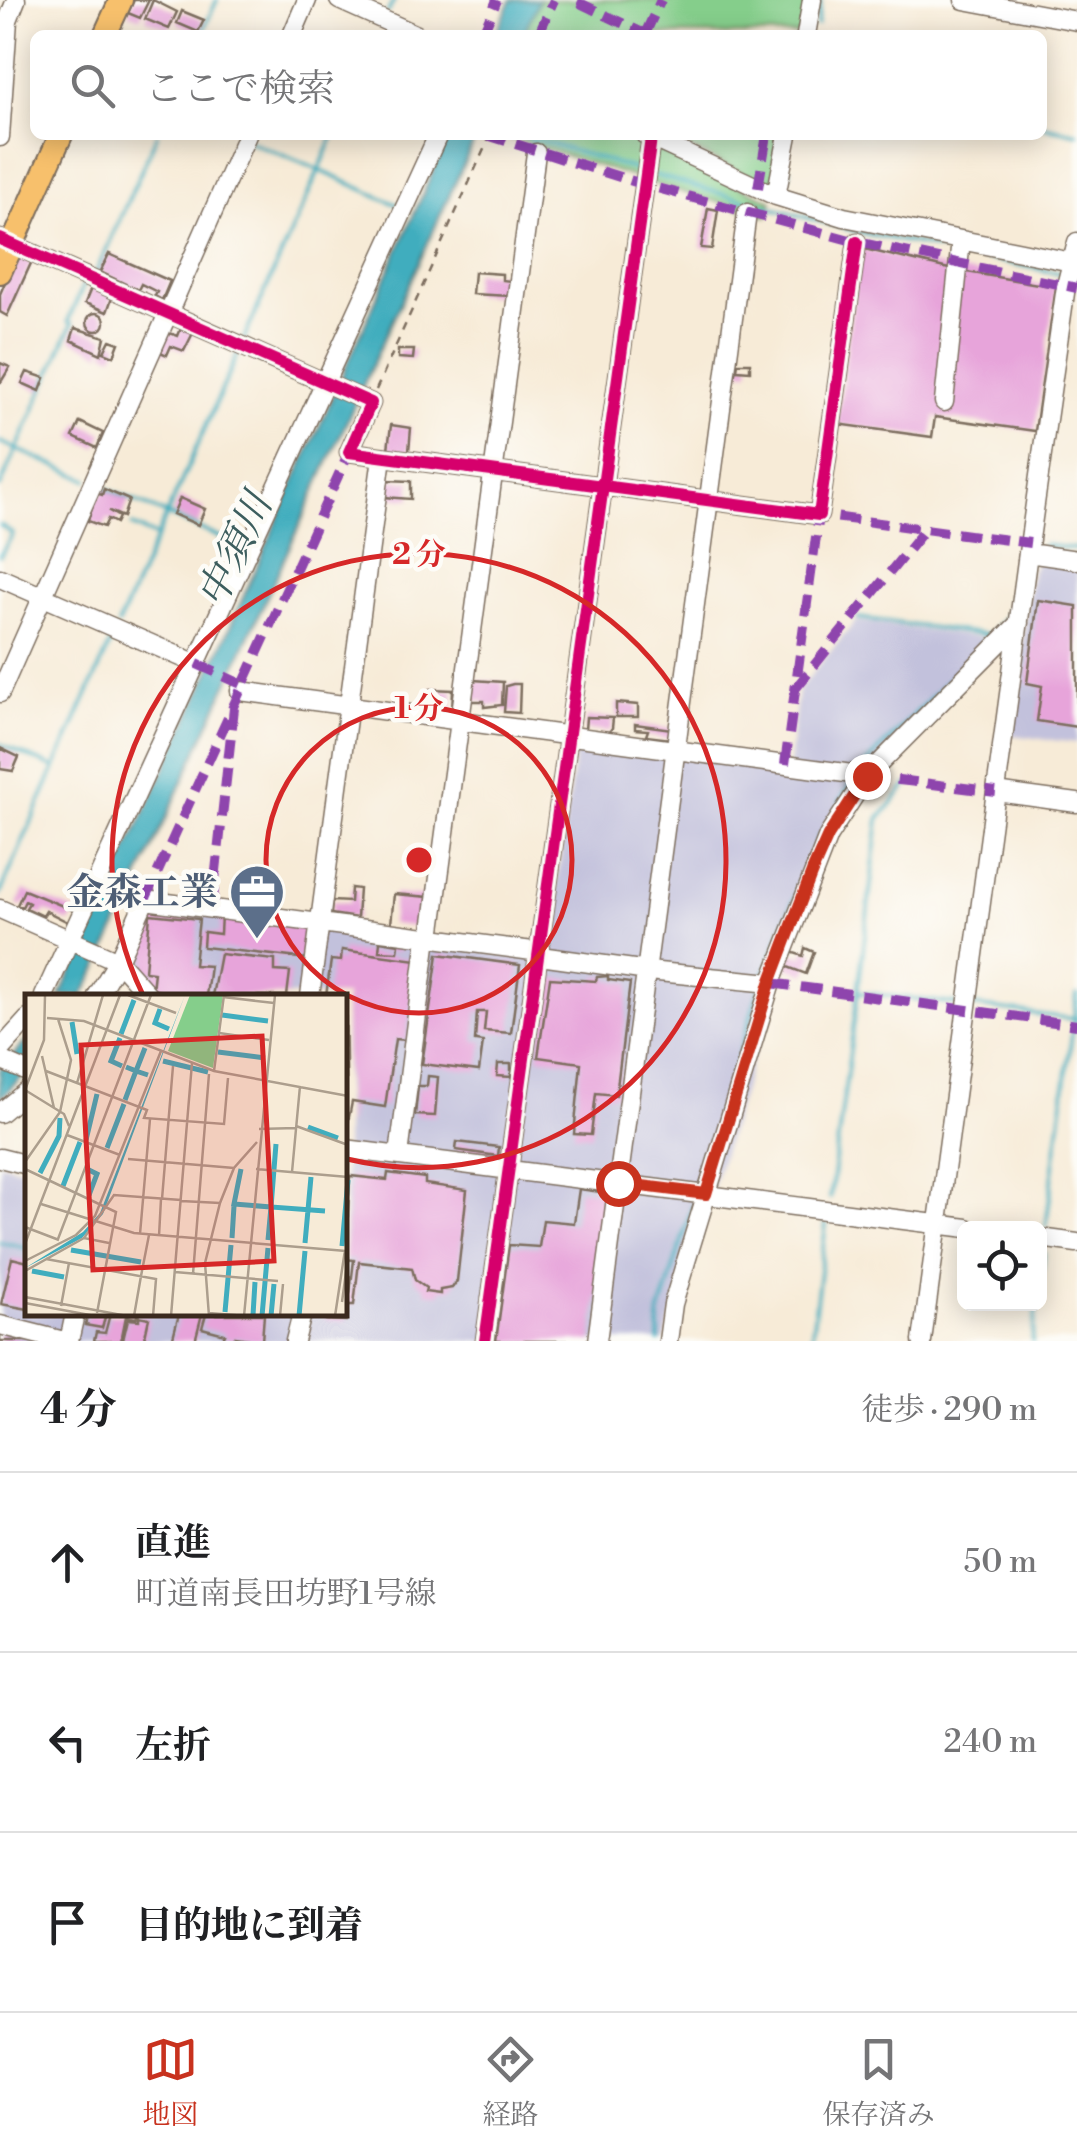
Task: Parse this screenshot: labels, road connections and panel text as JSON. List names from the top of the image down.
{
  "water": ["中須川"],
  "places": {
    "office": ["金森工業"]
  },
  "page": {
    "search": "ここで検索",
    "heading": ["4 分", "徒歩 · 290 m"],
    "list": [
      ["直進", "町道南長田坊野1号線", "50 m"],
      ["左折", "240 m"],
      "目的地に到着"
    ],
    "nav": ["地図", "経路", "保存済み"]
  },
  "rings": ["2 分", "1 分"]
}
